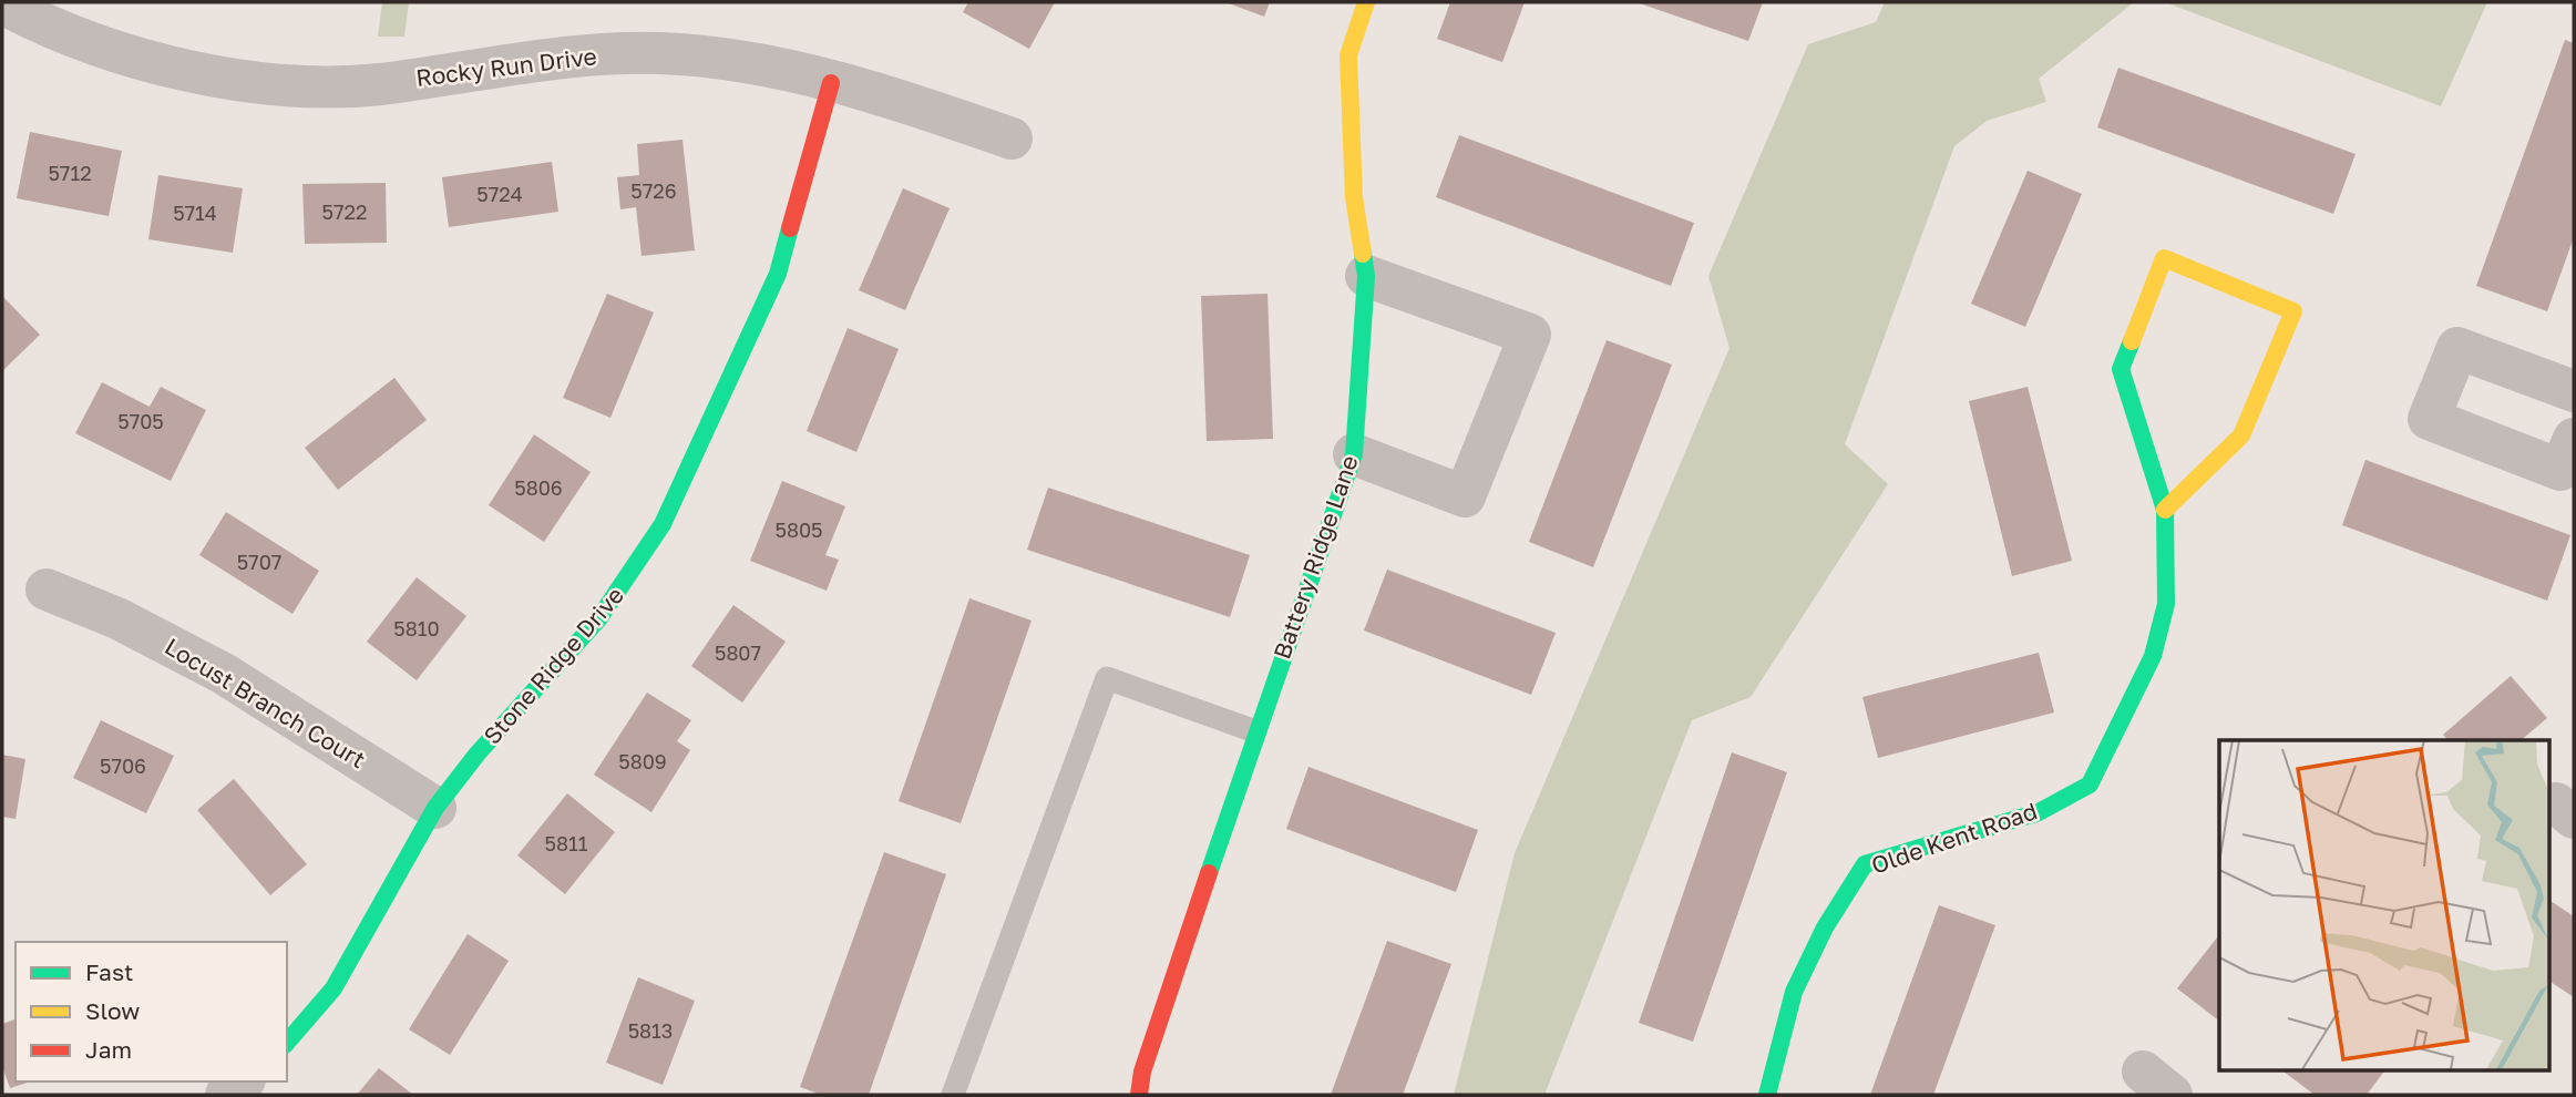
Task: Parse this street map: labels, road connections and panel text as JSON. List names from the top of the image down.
{
  "streets": {
    "street": [
      "Rocky Run Drive",
      "Battery Ridge Lane",
      "Stone Ridge Drive",
      "Locust Branch Court",
      "Olde Kent Road"
    ]
  },
  "crossings": [
    ["Rocky Run Drive", "Stone Ridge Drive"],
    ["Stone Ridge Drive", "Locust Branch Court"]
  ],
  "house_numbers": [
    "5712",
    "5726",
    "5724",
    "5722",
    "5714",
    "5705",
    "5806",
    "5805",
    "5707",
    "5810",
    "5807",
    "5809",
    "5706",
    "5811",
    "5813"
  ],
  "legend": ["Fast", "Slow", "Jam"]
}
